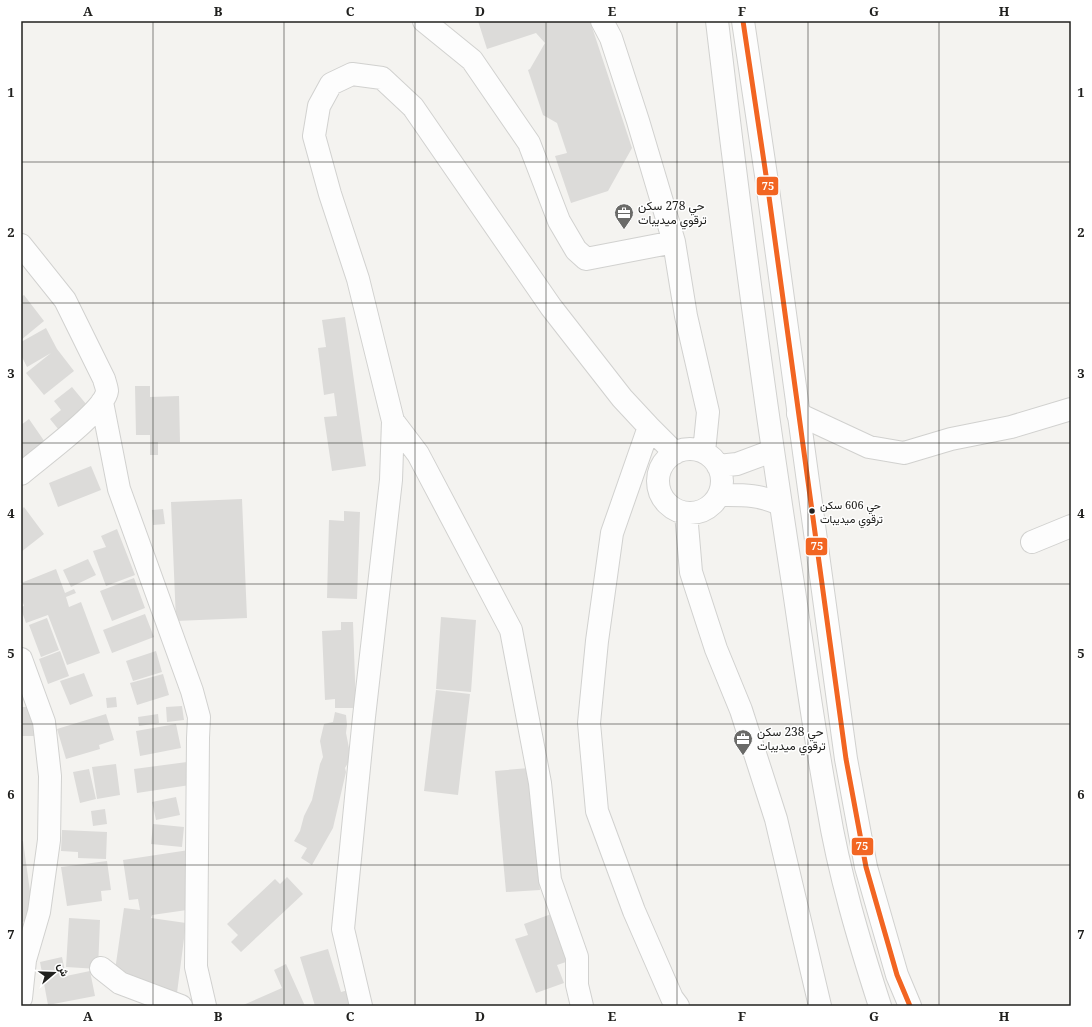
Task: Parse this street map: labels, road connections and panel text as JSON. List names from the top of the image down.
{
  "places": {
    "office": ["حي 278 سكن ترقوي ميديبات", "حي 238 سكن ترقوي ميديبات"],
    "other": ["حي 606 سكن ترقوي ميديبات"]
  },
  "lines": ["transit line 75"],
  "north": "right",
  "grid": {
    "columns": [
      "A",
      "B",
      "C",
      "D",
      "E",
      "F",
      "G",
      "H"
    ],
    "rows": [
      "1",
      "2",
      "3",
      "4",
      "5",
      "6",
      "7"
    ]
  }
}
